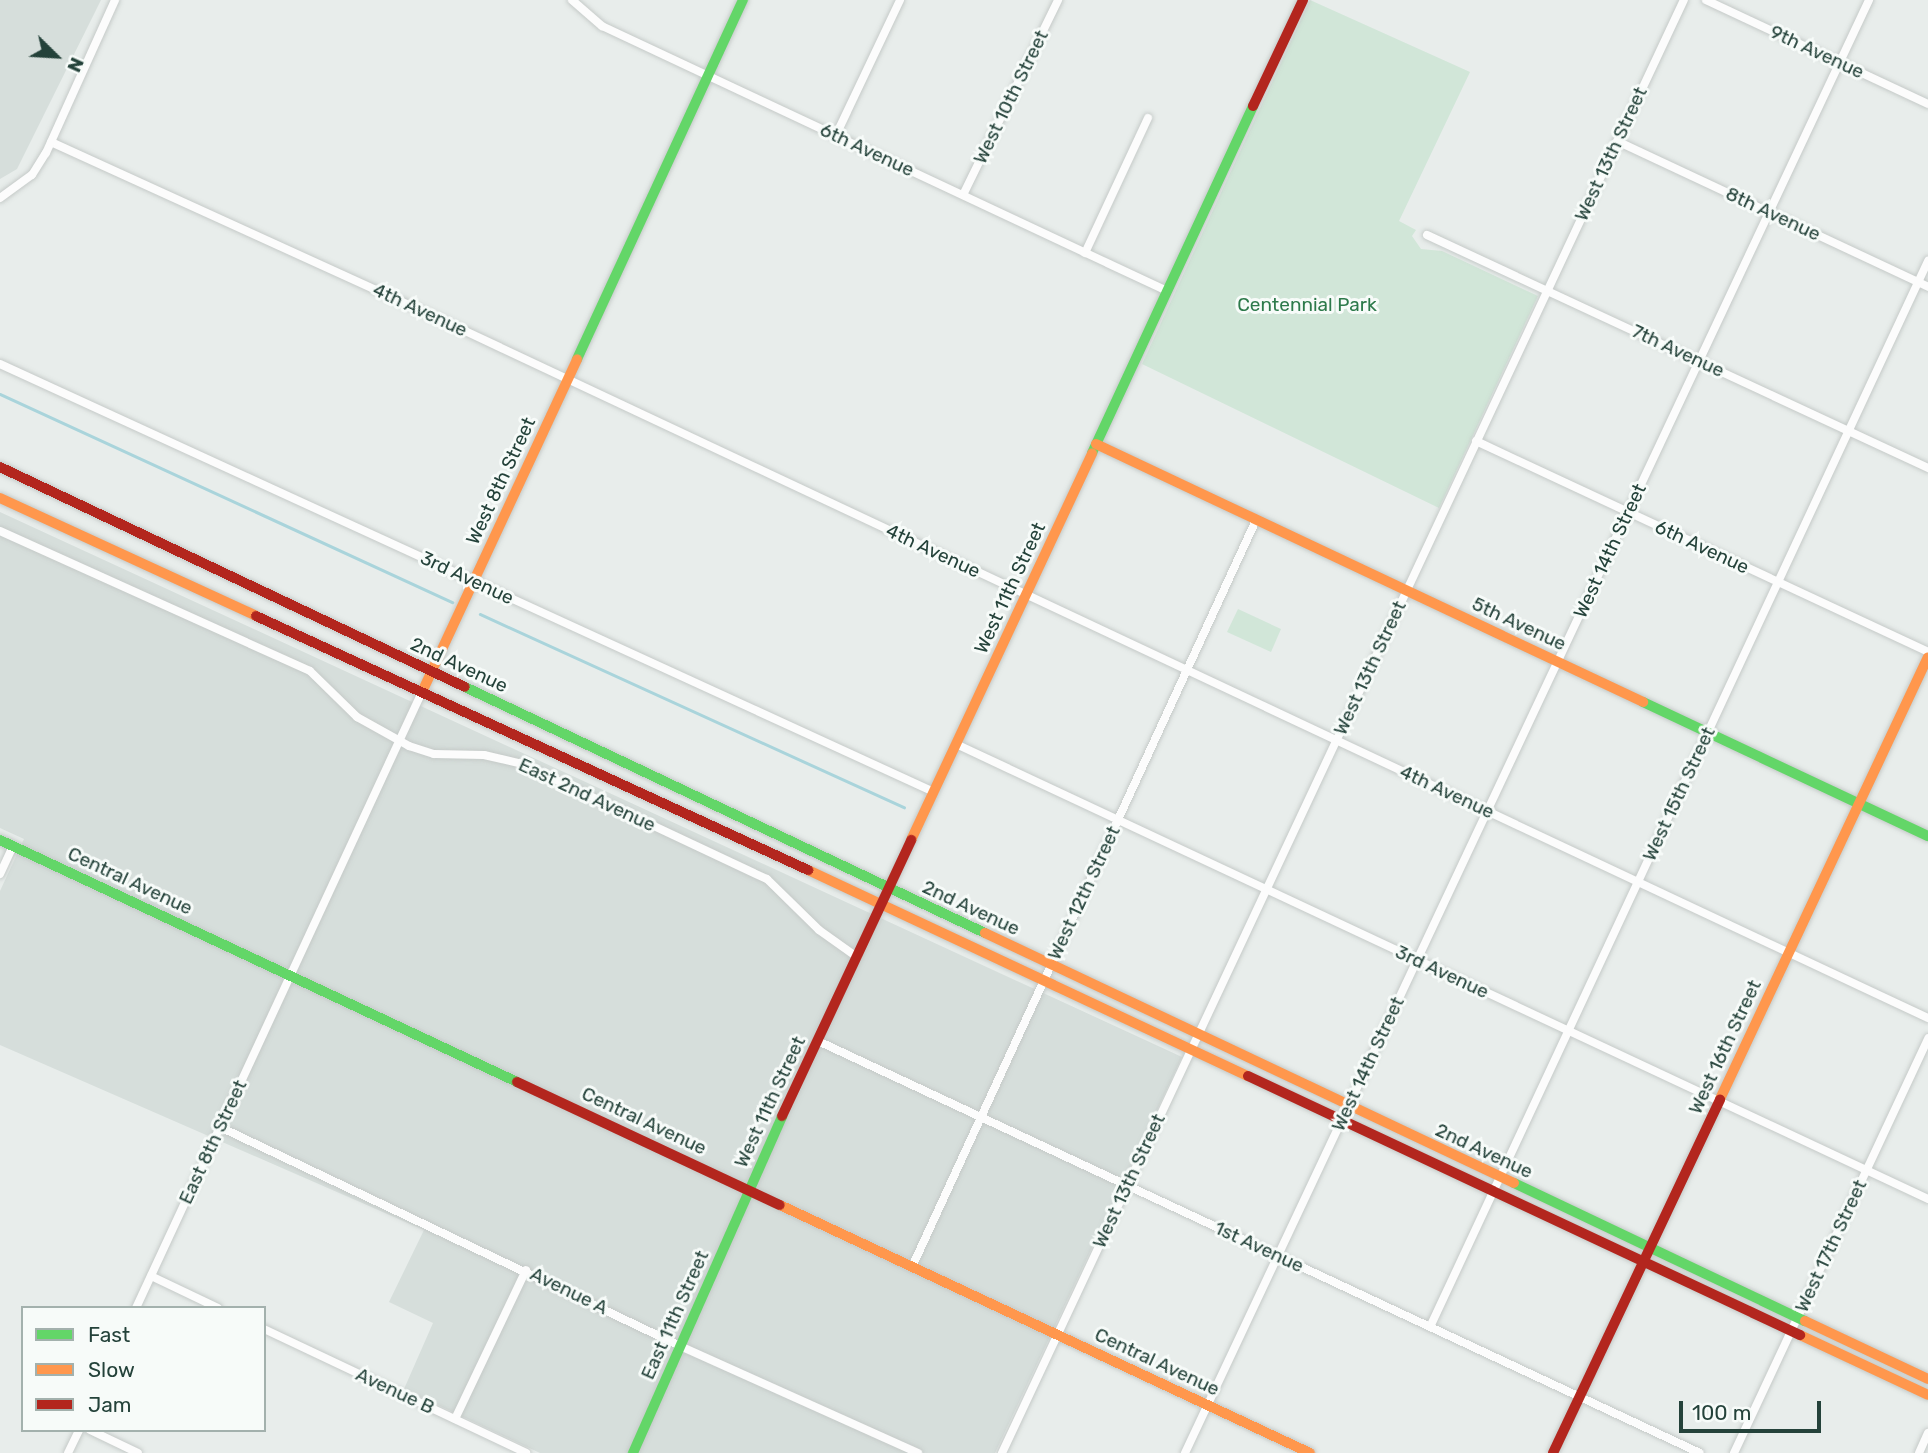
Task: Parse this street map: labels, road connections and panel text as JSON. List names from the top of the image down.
{
  "streets": {
    "main road": [
      "West 8th Street",
      "West 11th Street",
      "5th Avenue",
      "2nd Avenue",
      "Central Avenue",
      "West 16th Street",
      "East 11th Street"
    ],
    "street": [
      "9th Avenue",
      "West 10th Street",
      "6th Avenue",
      "West 13th Street",
      "8th Avenue",
      "4th Avenue",
      "7th Avenue",
      "West 14th Street",
      "3rd Avenue",
      "West 15th Street",
      "East 2nd Avenue",
      "West 12th Street",
      "East 8th Street",
      "West 17th Street",
      "1st Avenue",
      "Avenue A",
      "Avenue B"
    ]
  },
  "crossings": [
    ["9th Avenue", "West 14th Street"],
    ["West 10th Street", "6th Avenue"],
    ["6th Avenue", "West 13th Street"],
    ["6th Avenue", "West 8th Street"],
    ["6th Avenue", "West 14th Street"],
    ["6th Avenue", "West 11th Street"],
    ["6th Avenue", "West 15th Street"],
    ["6th Avenue", "West 16th Street"],
    ["West 13th Street", "8th Avenue"],
    ["West 13th Street", "4th Avenue"],
    ["West 13th Street", "7th Avenue"],
    ["West 13th Street", "3rd Avenue"],
    ["West 13th Street", "5th Avenue"],
    ["West 13th Street", "2nd Avenue"],
    ["West 13th Street", "Central Avenue"],
    ["West 13th Street", "1st Avenue"],
    ["8th Avenue", "West 14th Street"],
    ["8th Avenue", "West 15th Street"],
    ["4th Avenue", "West 8th Street"],
    ["4th Avenue", "West 14th Street"],
    ["4th Avenue", "West 11th Street"],
    ["4th Avenue", "West 15th Street"],
    ["4th Avenue", "West 12th Street"],
    ["4th Avenue", "West 16th Street"],
    ["7th Avenue", "West 14th Street"],
    ["7th Avenue", "West 15th Street"],
    ["West 8th Street", "3rd Avenue"],
    ["West 8th Street", "2nd Avenue"],
    ["West 8th Street", "East 2nd Avenue"],
    ["West 8th Street", "Central Avenue"],
    ["West 8th Street", "East 8th Street"],
    ["West 14th Street", "3rd Avenue"],
    ["West 14th Street", "5th Avenue"],
    ["West 14th Street", "2nd Avenue"],
    ["West 14th Street", "Central Avenue"],
    ["West 14th Street", "1st Avenue"],
    ["3rd Avenue", "West 11th Street"],
    ["3rd Avenue", "West 15th Street"],
    ["3rd Avenue", "West 12th Street"],
    ["3rd Avenue", "West 16th Street"],
    ["3rd Avenue", "West 17th Street"],
    ["West 11th Street", "5th Avenue"],
    ["West 11th Street", "2nd Avenue"],
    ["West 11th Street", "East 2nd Avenue"],
    ["West 11th Street", "Central Avenue"],
    ["West 11th Street", "1st Avenue"],
    ["West 11th Street", "East 11th Street"],
    ["5th Avenue", "West 15th Street"],
    ["5th Avenue", "West 12th Street"],
    ["5th Avenue", "West 16th Street"],
    ["2nd Avenue", "West 15th Street"],
    ["2nd Avenue", "West 12th Street"],
    ["2nd Avenue", "West 16th Street"],
    ["2nd Avenue", "West 17th Street"],
    ["West 15th Street", "1st Avenue"],
    ["Central Avenue", "West 12th Street"],
    ["Central Avenue", "East 8th Street"],
    ["Central Avenue", "East 11th Street"],
    ["West 12th Street", "1st Avenue"],
    ["West 16th Street", "1st Avenue"],
    ["East 8th Street", "Avenue A"],
    ["Avenue A", "East 11th Street"]
  ],
  "parks": ["Centennial Park"],
  "legend": ["Fast", "Slow", "Jam"],
  "scale_bar": "100 m",
  "north": "bottom right"
}
